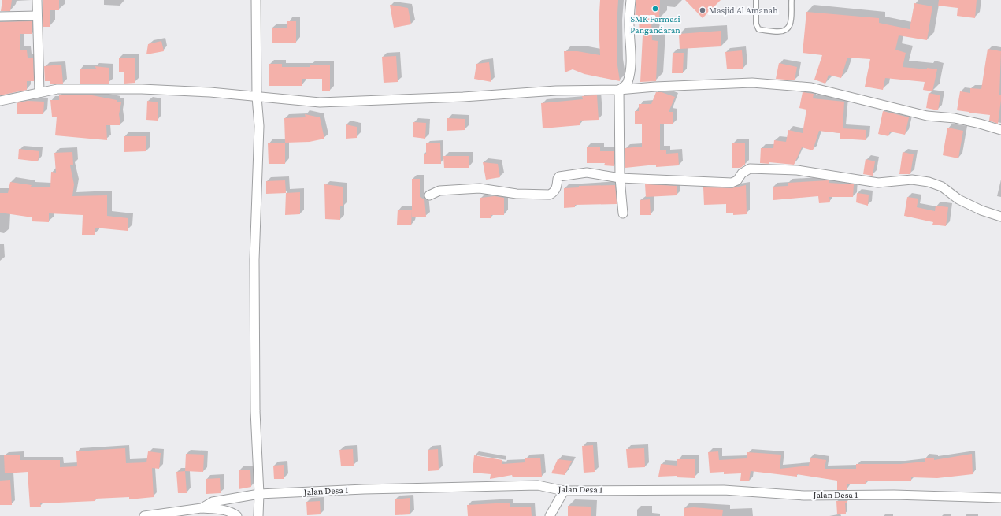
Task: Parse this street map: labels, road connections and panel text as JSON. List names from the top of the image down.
{
  "streets": {
    "street": ["Jalan Desa 1"]
  },
  "places": ["SMK Farmasi Pangandaran", "Masjid Al Amanah"]
}
